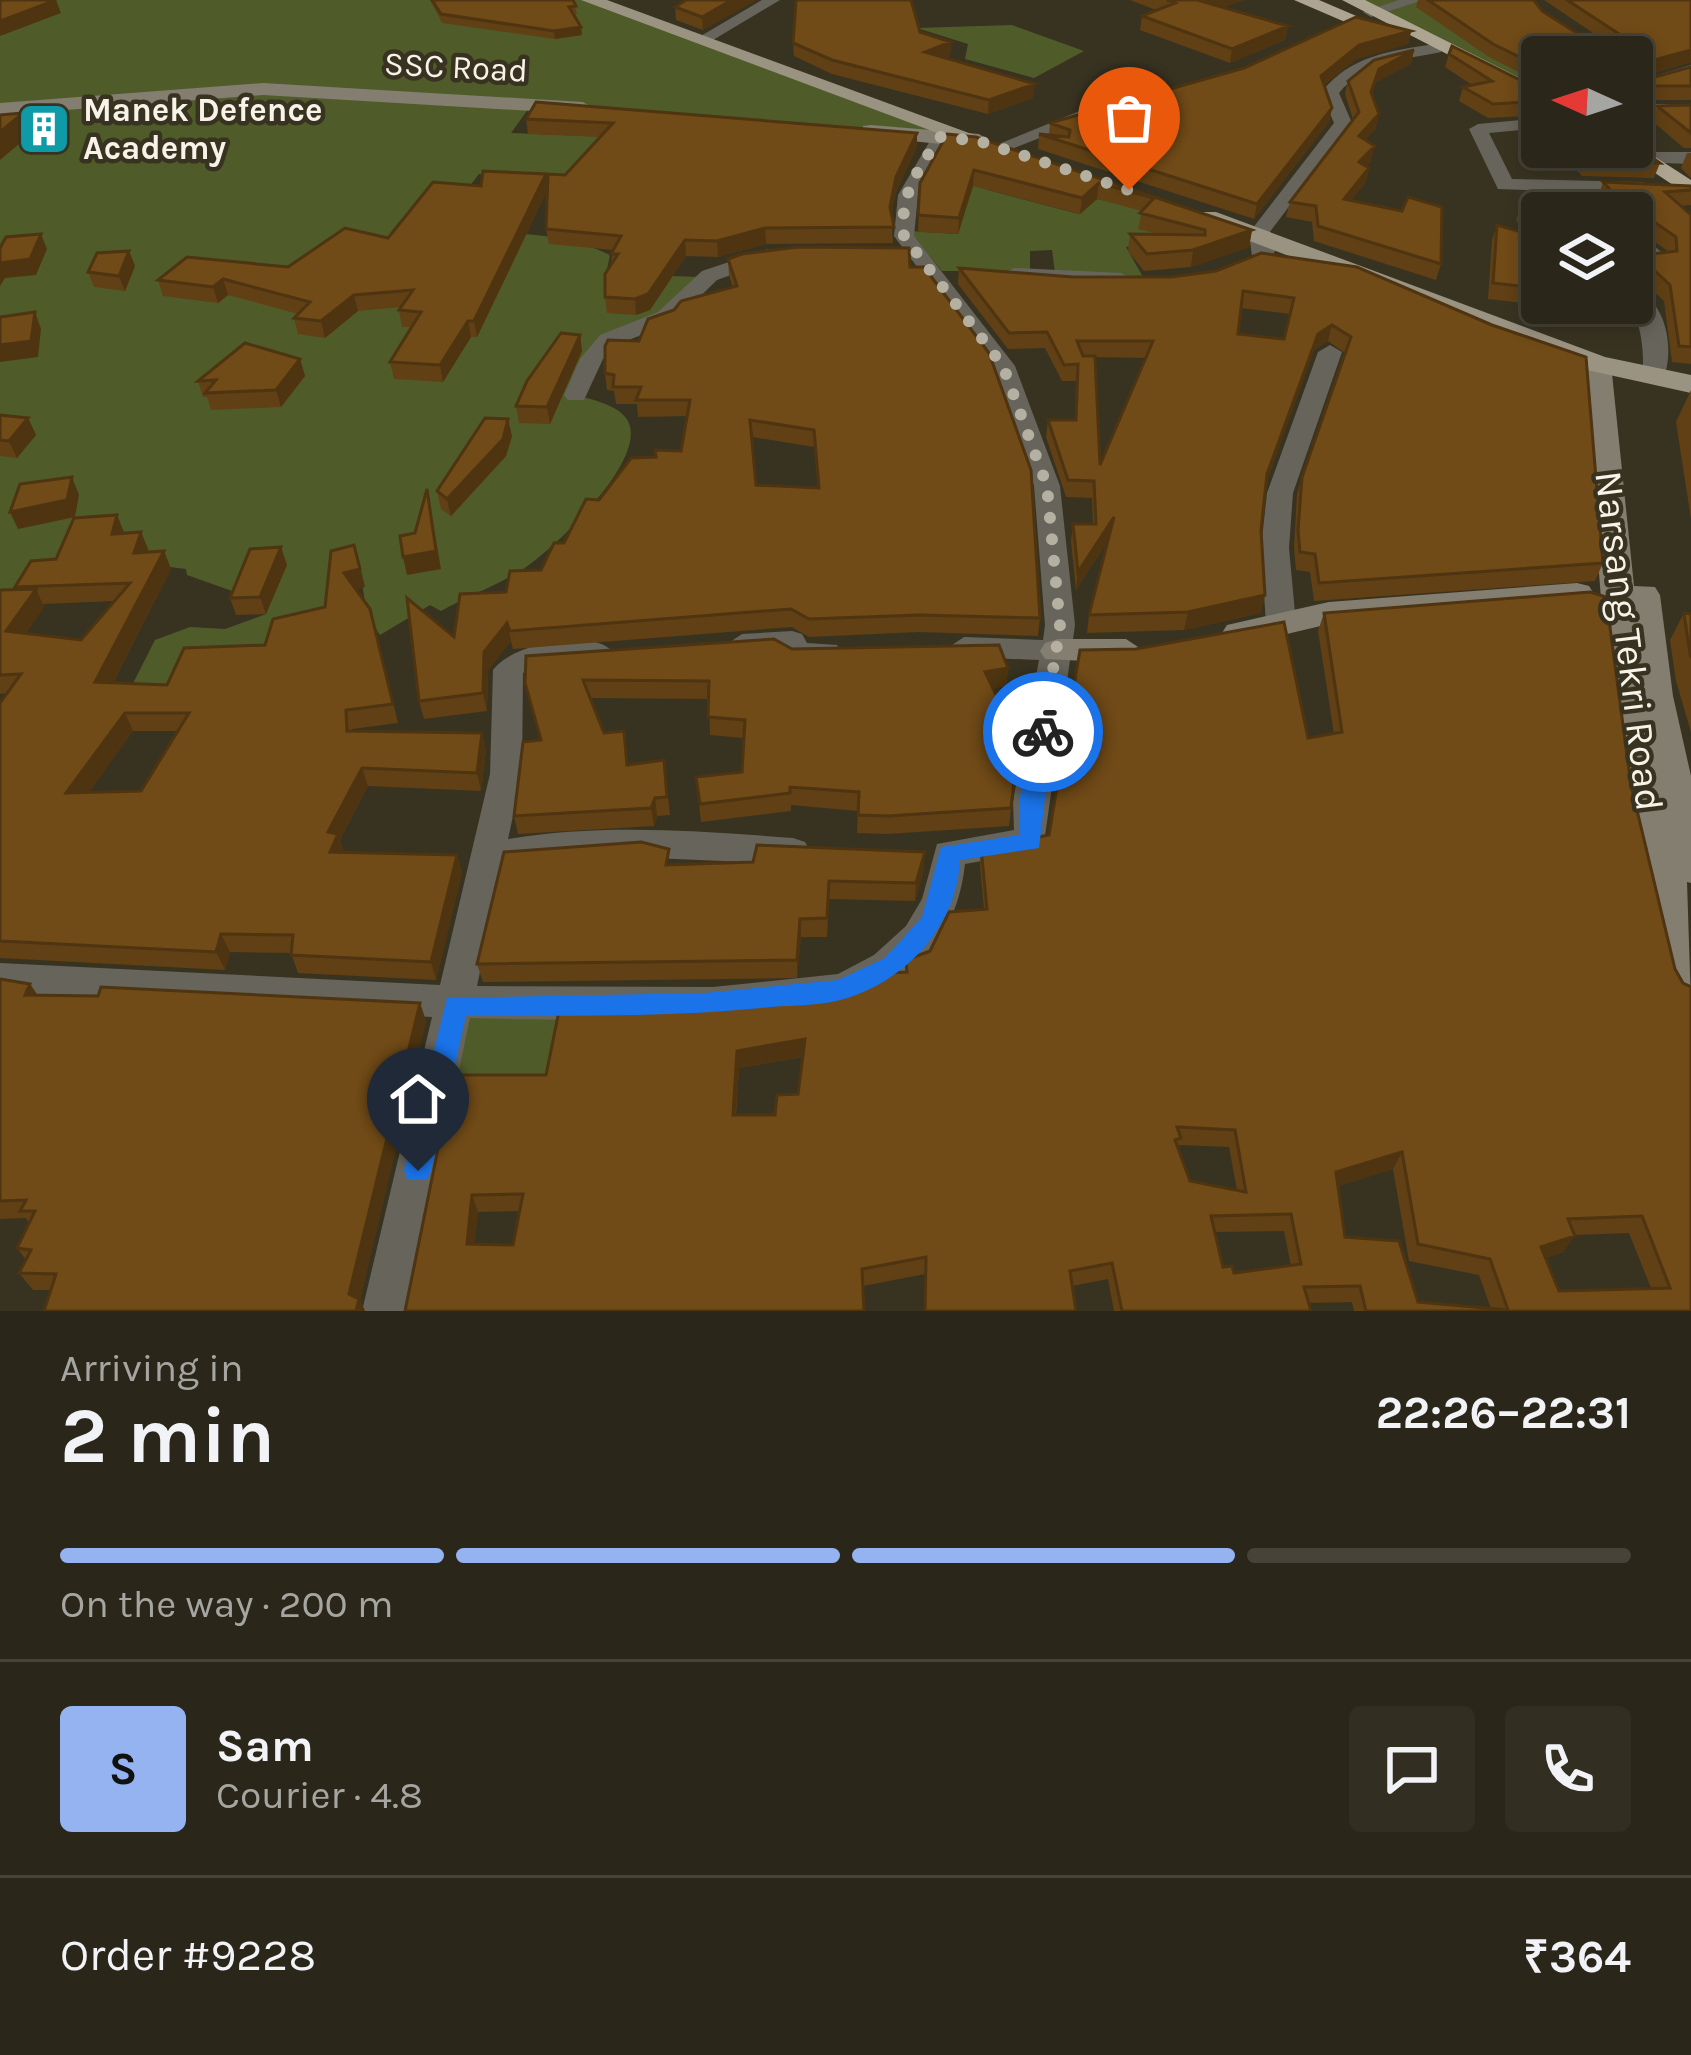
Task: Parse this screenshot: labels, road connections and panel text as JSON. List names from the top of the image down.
{
  "streets": {
    "street": ["SSC Road", "Narsang Tekri Road"]
  },
  "places": {
    "building": ["Manek Defence Academy"]
  },
  "north": "left",
  "page": {
    "heading": ["2 min", "Arriving in", "22:26–22:31"],
    "panel": [
      "Sam",
      "Courier · 4.8",
      "Order #9228",
      "₹364"
    ],
    "bar": "On the way · 200 m",
    "round": "S"
  }
}
